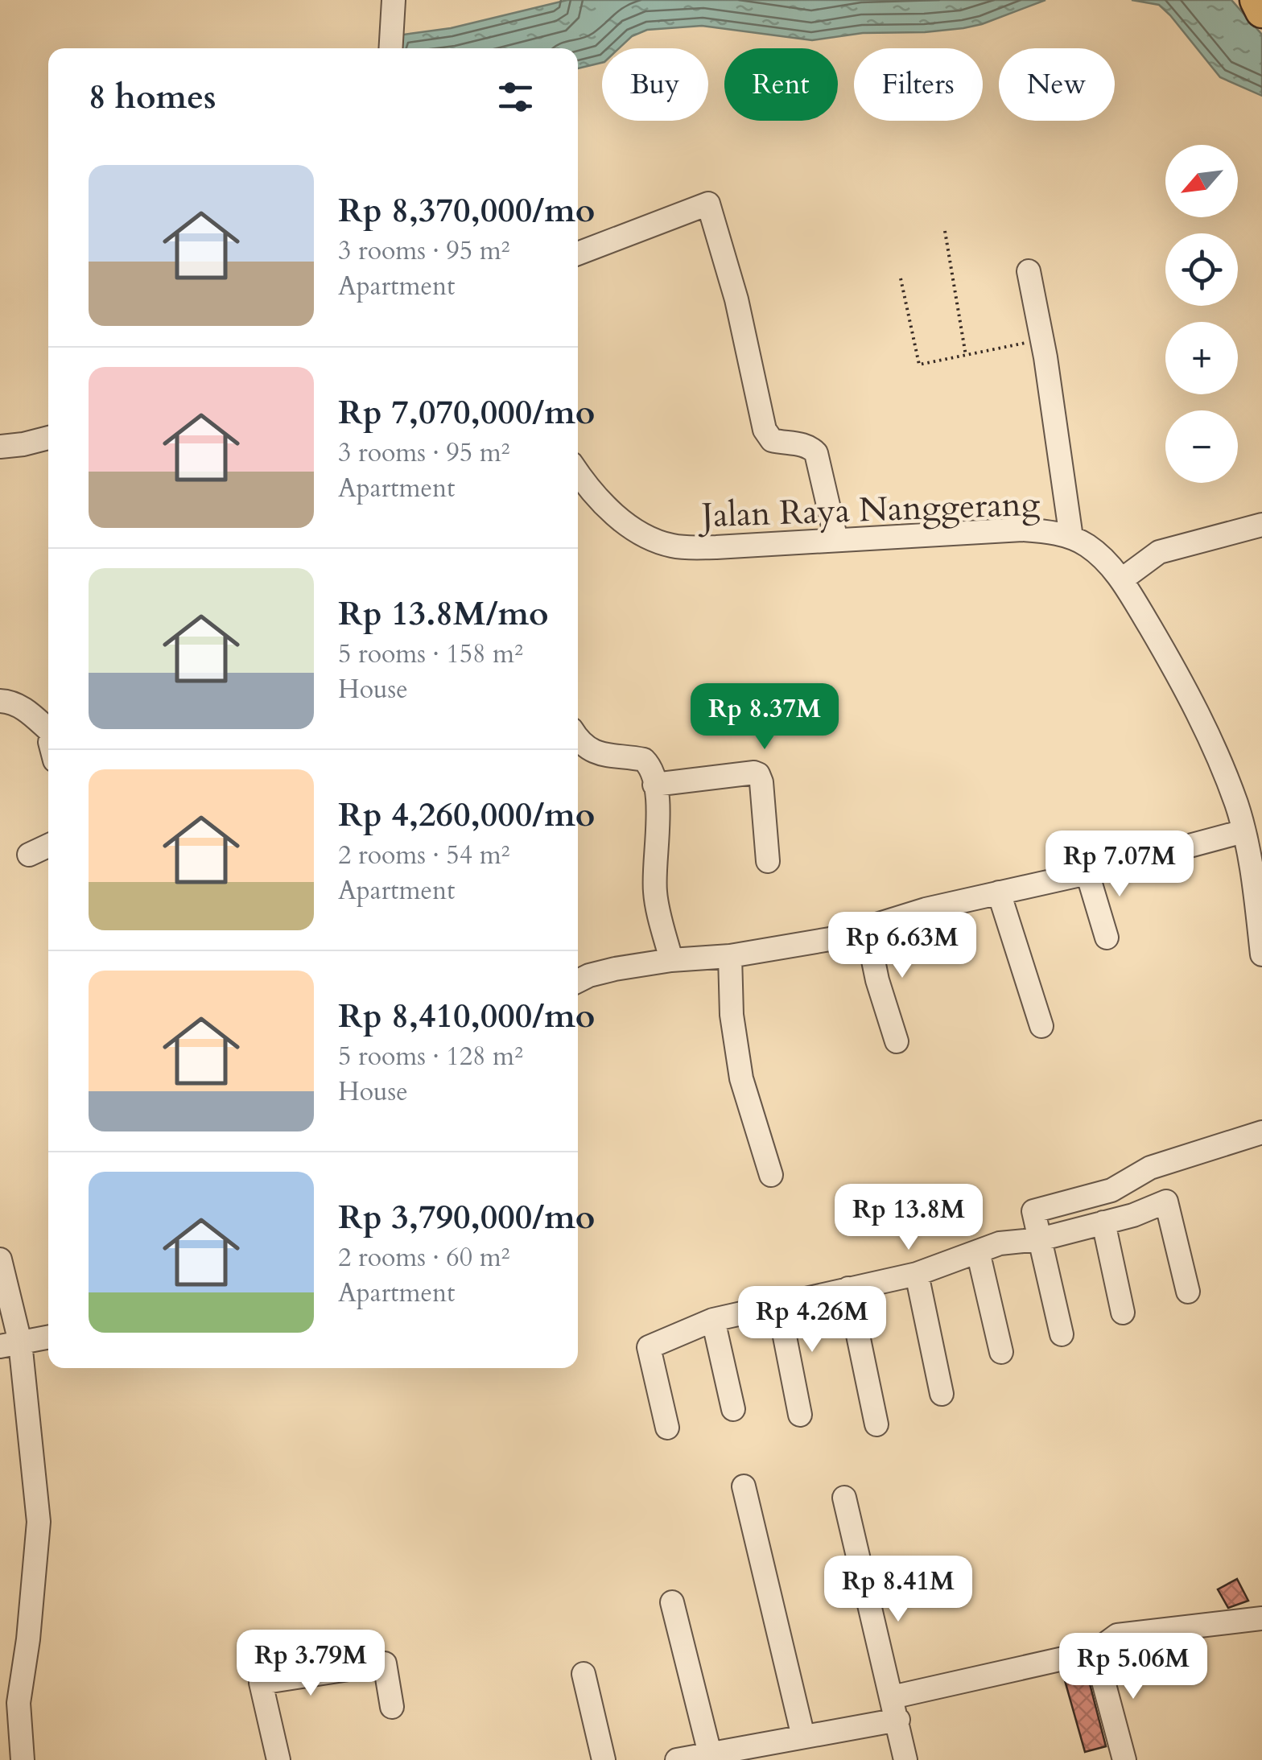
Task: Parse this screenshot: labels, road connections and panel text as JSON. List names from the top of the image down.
{
  "streets": {
    "street": ["Jalan Raya Nanggerang"]
  },
  "north": "bottom left",
  "page": {
    "chip": [
      "Buy",
      "Rent",
      "Filters",
      "New"
    ],
    "heading": "8 homes",
    "map_buttons": ["+", "−"],
    "list": [
      {
        "name": "Rp 8,370,000/mo",
        "note": "3 rooms · 95 m² · Apartment"
      },
      {
        "name": "Rp 7,070,000/mo",
        "note": "3 rooms · 95 m² · Apartment"
      },
      {
        "name": "Rp 13.8M/mo",
        "note": "5 rooms · 158 m² · House"
      },
      {
        "name": "Rp 4,260,000/mo",
        "note": "2 rooms · 54 m² · Apartment"
      },
      {
        "name": "Rp 8,410,000/mo",
        "note": "5 rooms · 128 m² · House"
      },
      {
        "name": "Rp 3,790,000/mo",
        "note": "2 rooms · 60 m² · Apartment"
      }
    ],
    "price": [
      "Rp 8.37M",
      "Rp 7.07M",
      "Rp 6.63M",
      "Rp 13.8M",
      "Rp 4.26M",
      "Rp 8.41M",
      "Rp 3.79M",
      "Rp 5.06M"
    ]
  }
}
